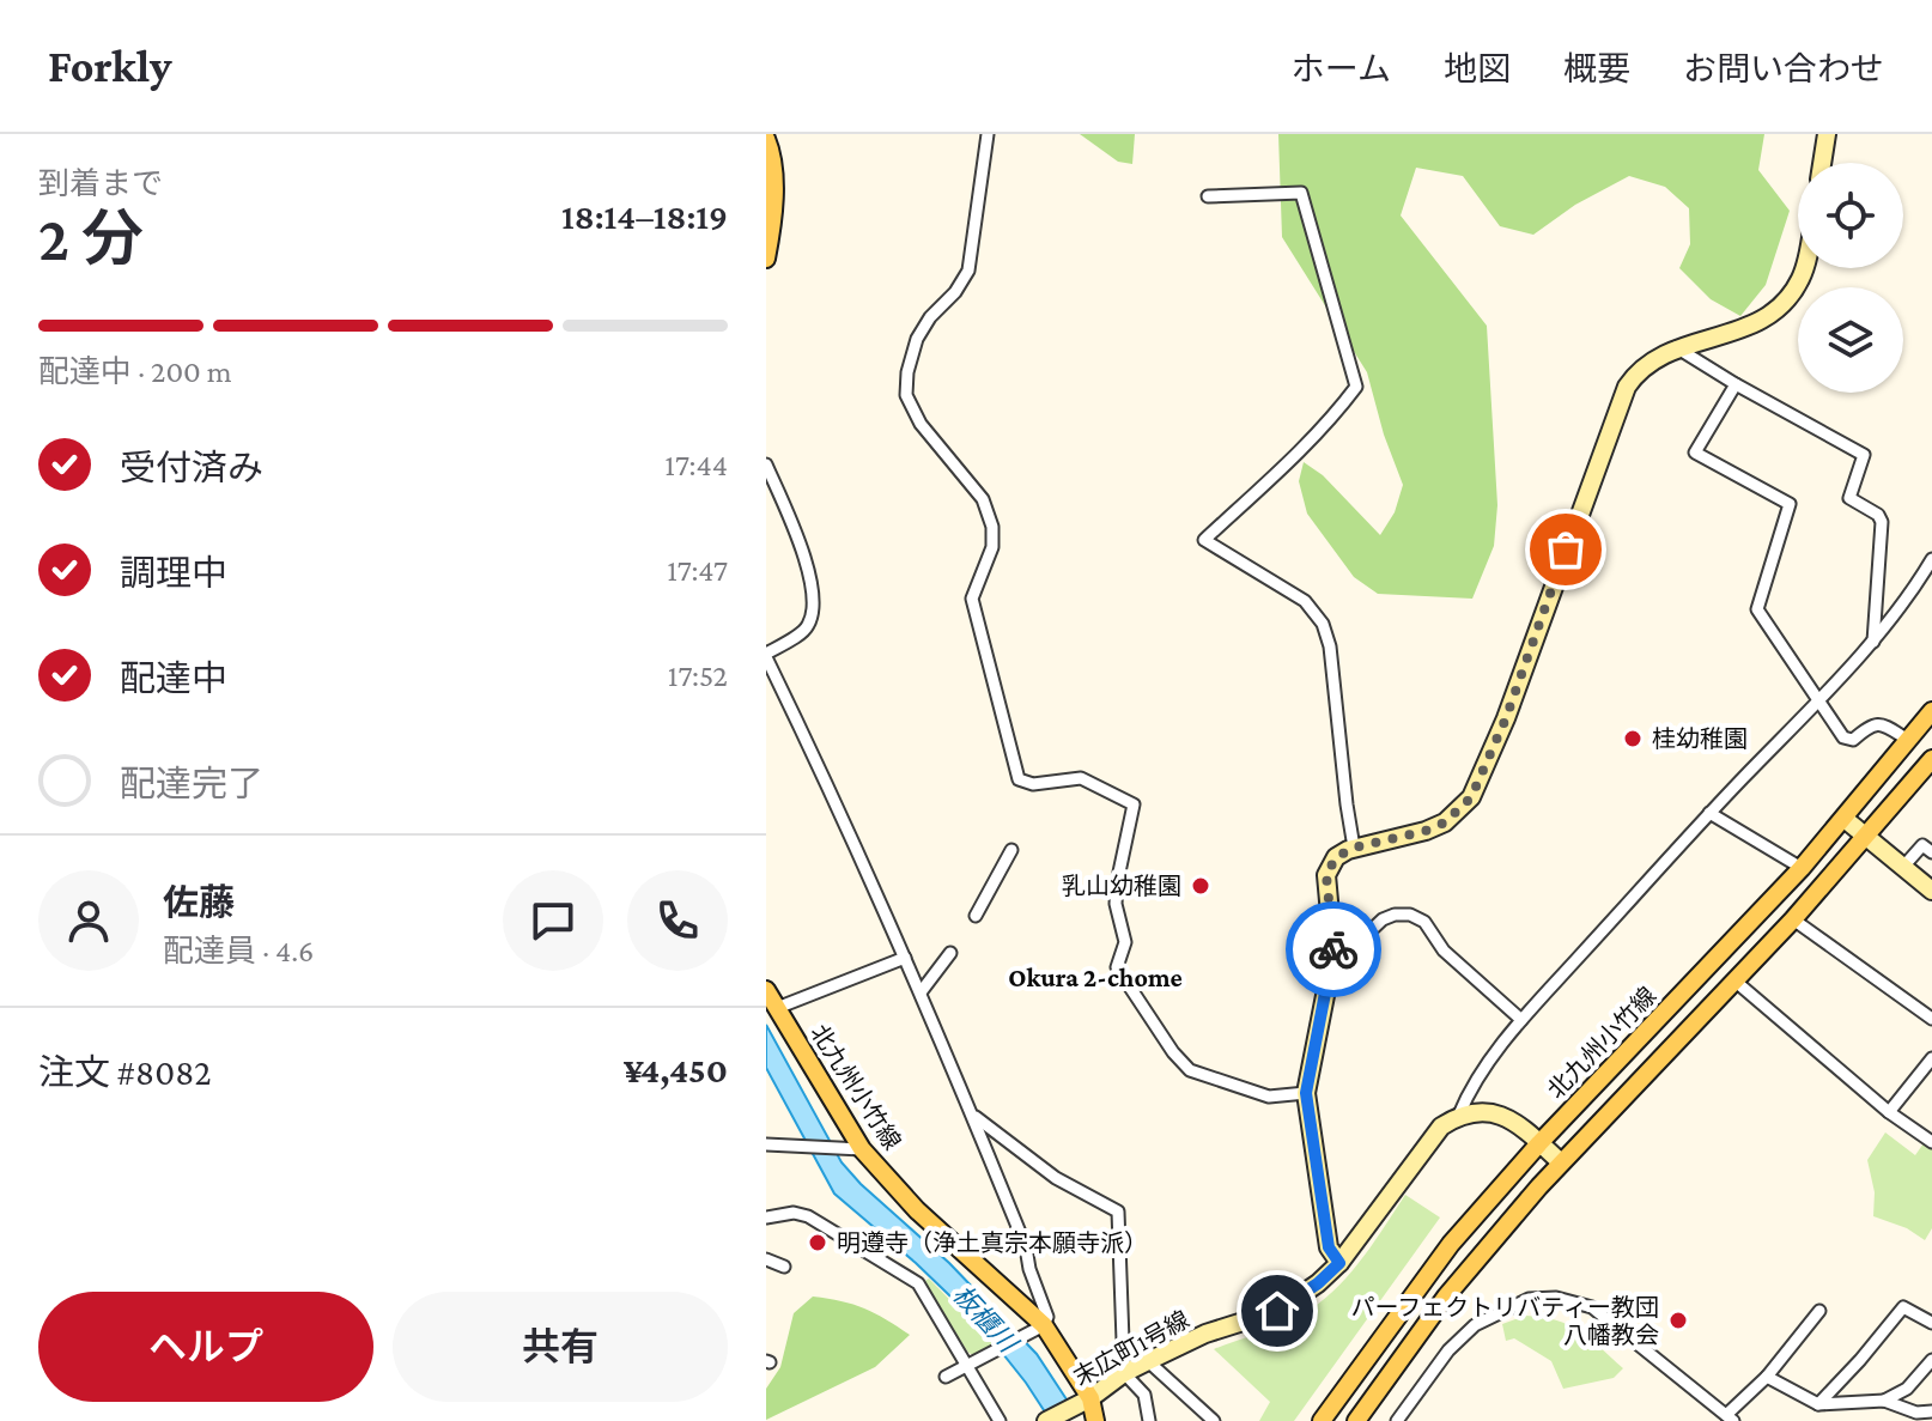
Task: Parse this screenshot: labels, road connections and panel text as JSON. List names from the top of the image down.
{
  "streets": {
    "main road": ["北九州小竹線"],
    "street": ["末広町1号線"]
  },
  "crossings": [
    ["北九州小竹線", "末広町1号線"]
  ],
  "districts": ["Okura 2-chome"],
  "water": ["板櫃川"],
  "places": [
    "桂幼稚園",
    "乳山幼稚園",
    "明遵寺（浄土真宗本願寺派）",
    "パーフェクトリバティー教団 八幡教会"
  ],
  "page": {
    "header": "Forkly",
    "nav": [
      "ホーム",
      "地図",
      "概要",
      "お問い合わせ"
    ],
    "heading": ["2 分", "到着まで", "18:14–18:19"],
    "panel": [
      "佐藤",
      "配達員 · 4.6",
      "注文 #8082",
      "¥4,450"
    ],
    "bar": "配達中 · 200 m",
    "list": [
      ["受付済み", "17:44"],
      ["調理中", "17:47"],
      ["配達中", "17:52"],
      "配達完了"
    ],
    "buttons": ["ヘルプ", "共有"]
  }
}
